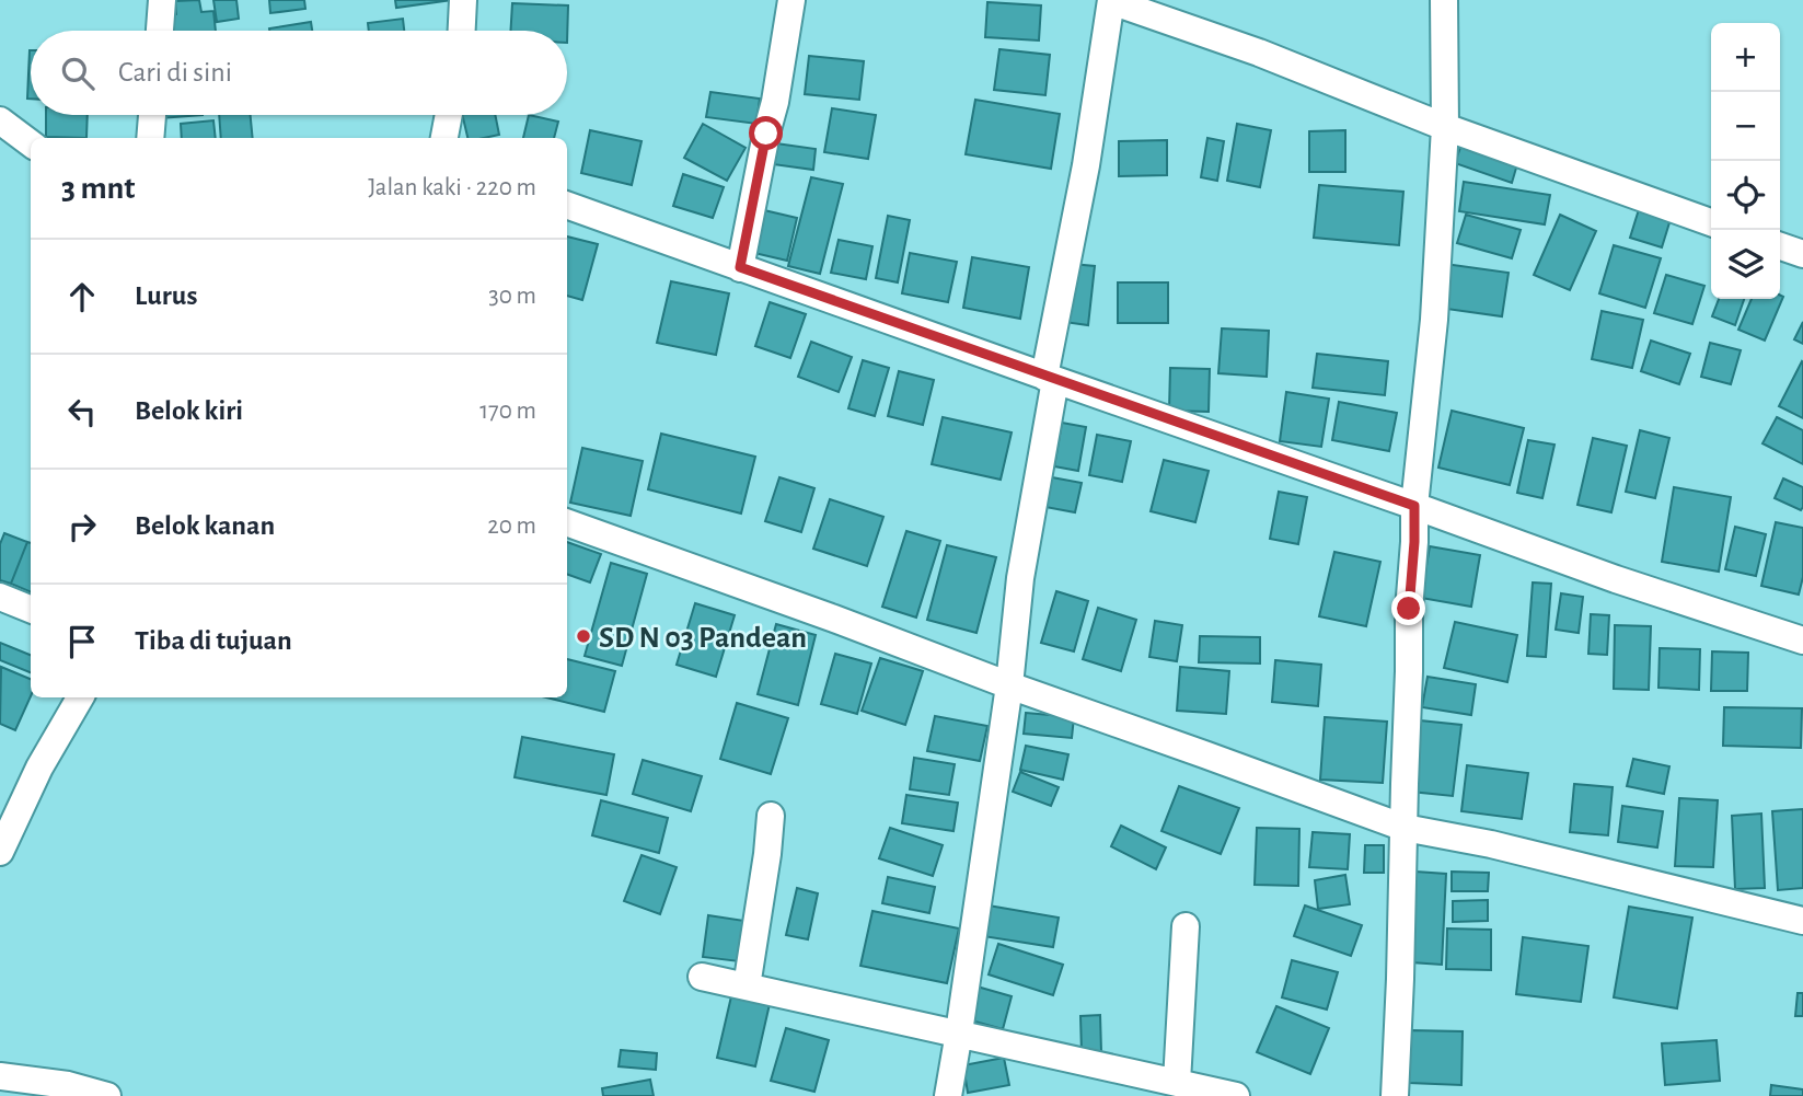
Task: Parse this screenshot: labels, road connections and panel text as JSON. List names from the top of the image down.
{
  "places": ["SD N 03 Pandean"],
  "page": {
    "map_buttons": ["+", "−"],
    "search": "Cari di sini",
    "heading": ["3 mnt", "Jalan kaki · 220 m"],
    "list": [
      ["Lurus", "30 m"],
      ["Belok kiri", "170 m"],
      ["Belok kanan", "20 m"],
      "Tiba di tujuan"
    ]
  }
}
